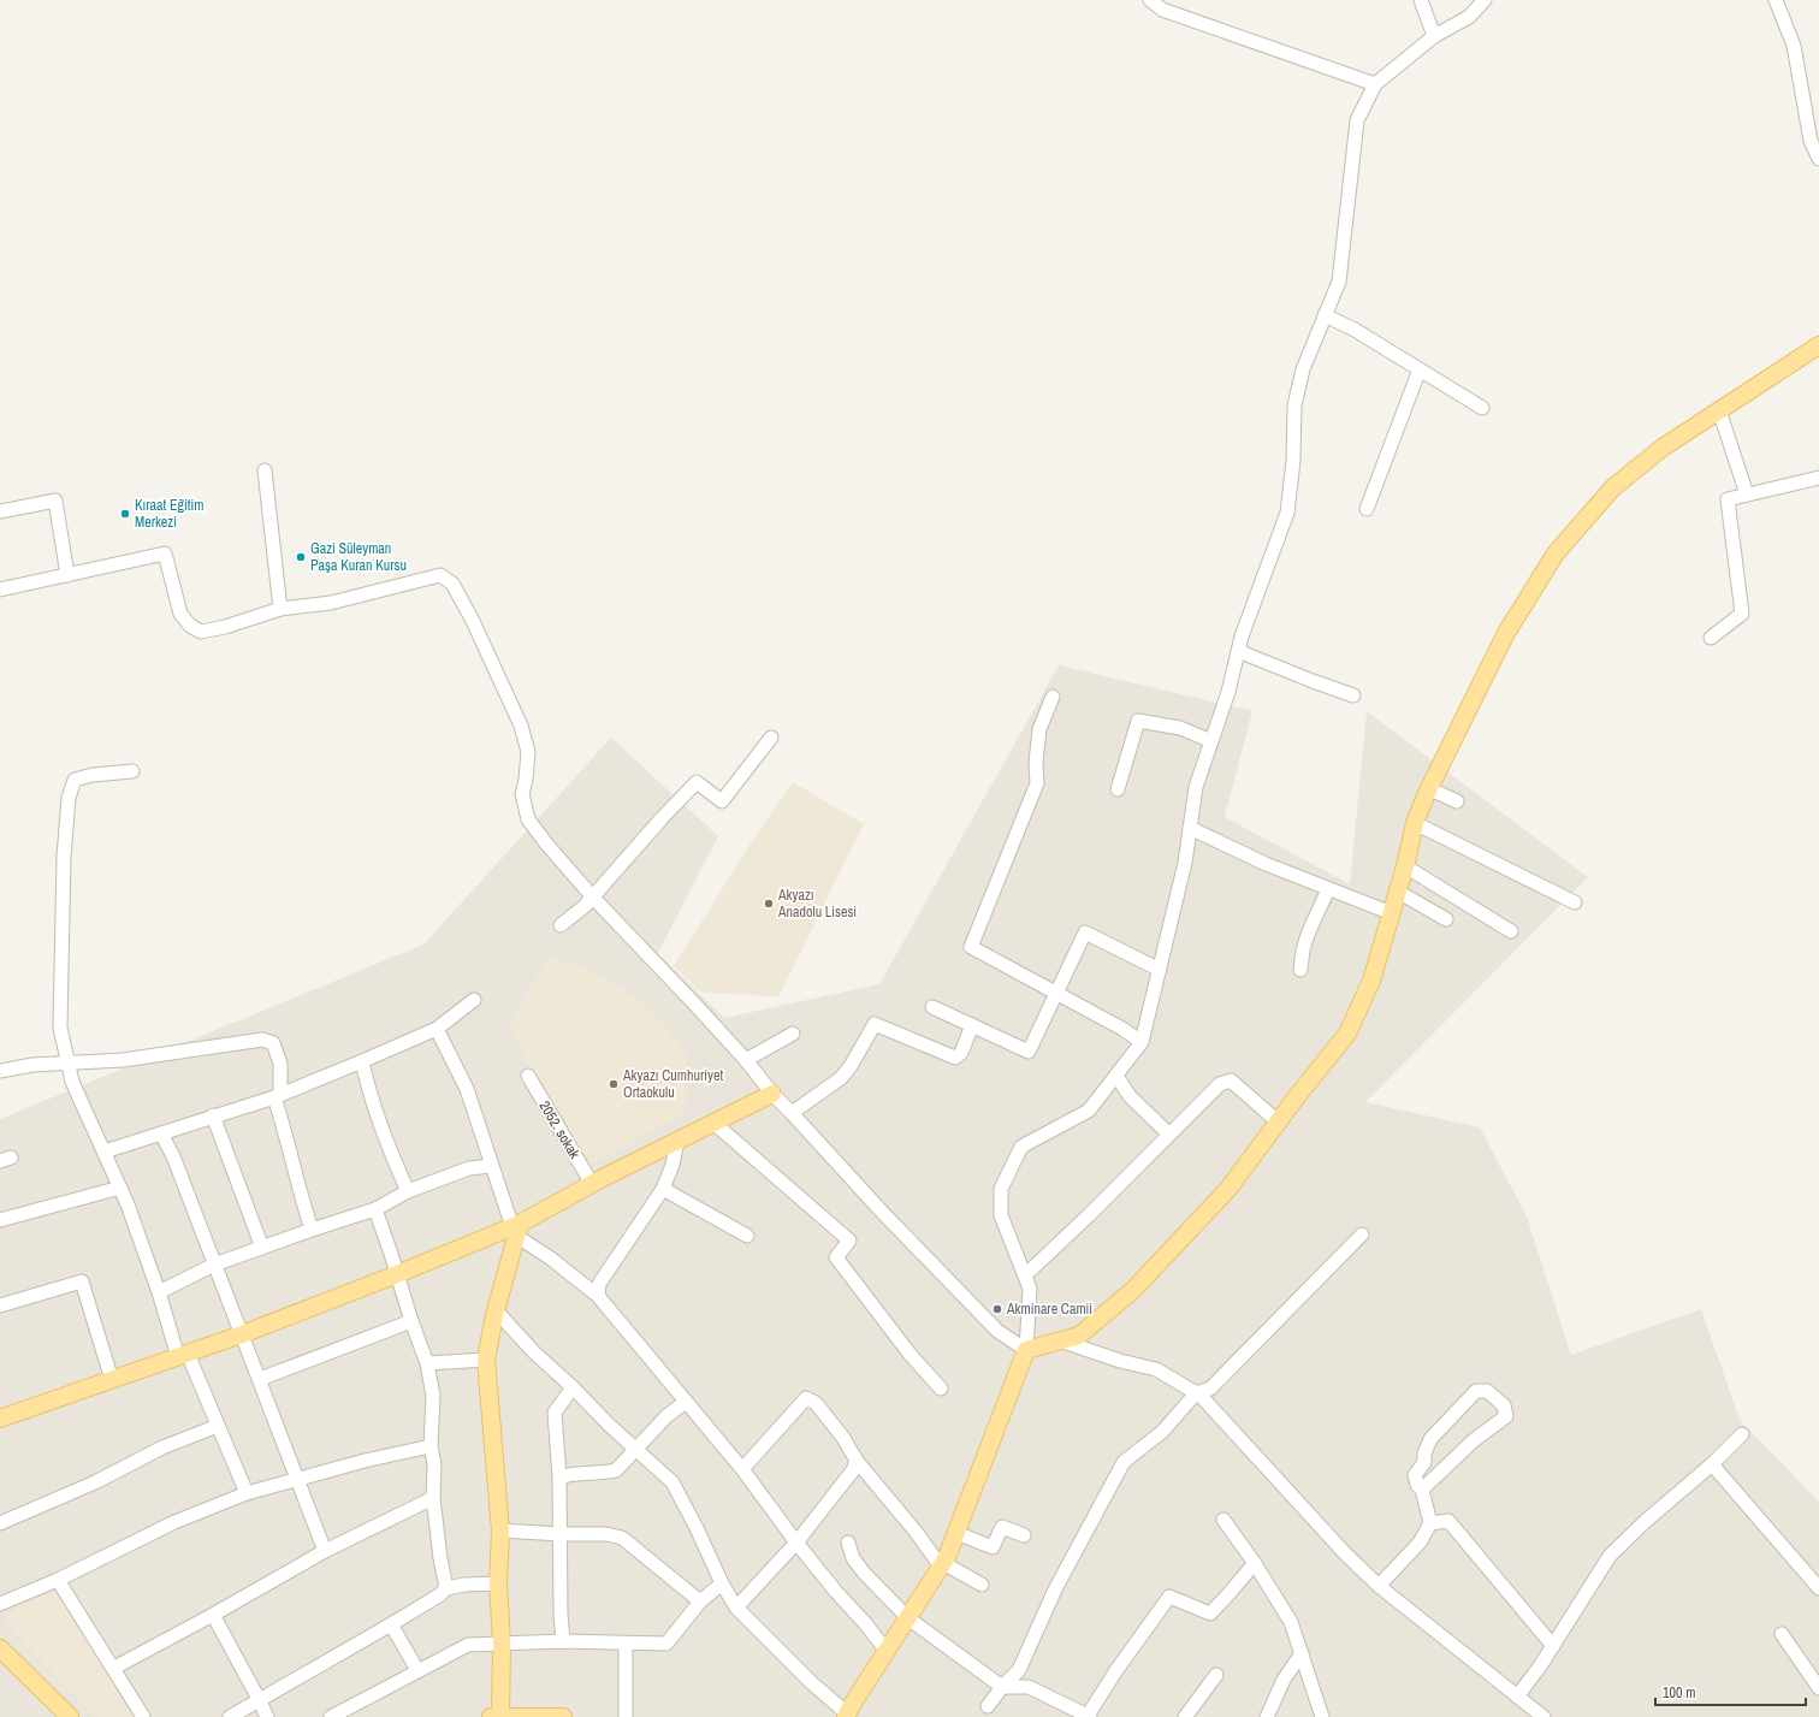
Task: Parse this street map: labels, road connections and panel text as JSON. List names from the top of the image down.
{
  "streets": {
    "street": ["2052. sokak"]
  },
  "places": [
    "Kıraat Eğitim Merkezi",
    "Gazi Süleyman Paşa Kuran Kursu",
    "Akyazı Anadolu Lisesi",
    "Akyazı Cumhuriyet Ortaokulu",
    "Akminare Camii"
  ],
  "scale_bar": "100 m"
}
